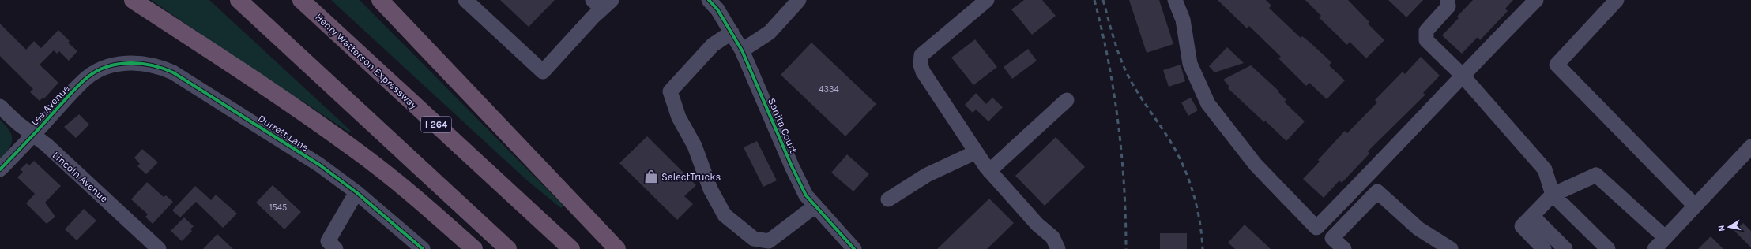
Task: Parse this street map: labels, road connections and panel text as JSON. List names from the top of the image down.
{
  "streets": {
    "highway": ["Henry Watterson Expressway", "I 264"],
    "street": [
      "Lee Avenue",
      "Sanita Court",
      "Durrett Lane",
      "Lincoln Avenue"
    ]
  },
  "crossings": [
    ["Lee Avenue", "Durrett Lane"],
    ["Lee Avenue", "Lincoln Avenue"]
  ],
  "places": {
    "shop": ["SelectTrucks"]
  },
  "house_numbers": ["4334", "1545"],
  "north": "left"
}
